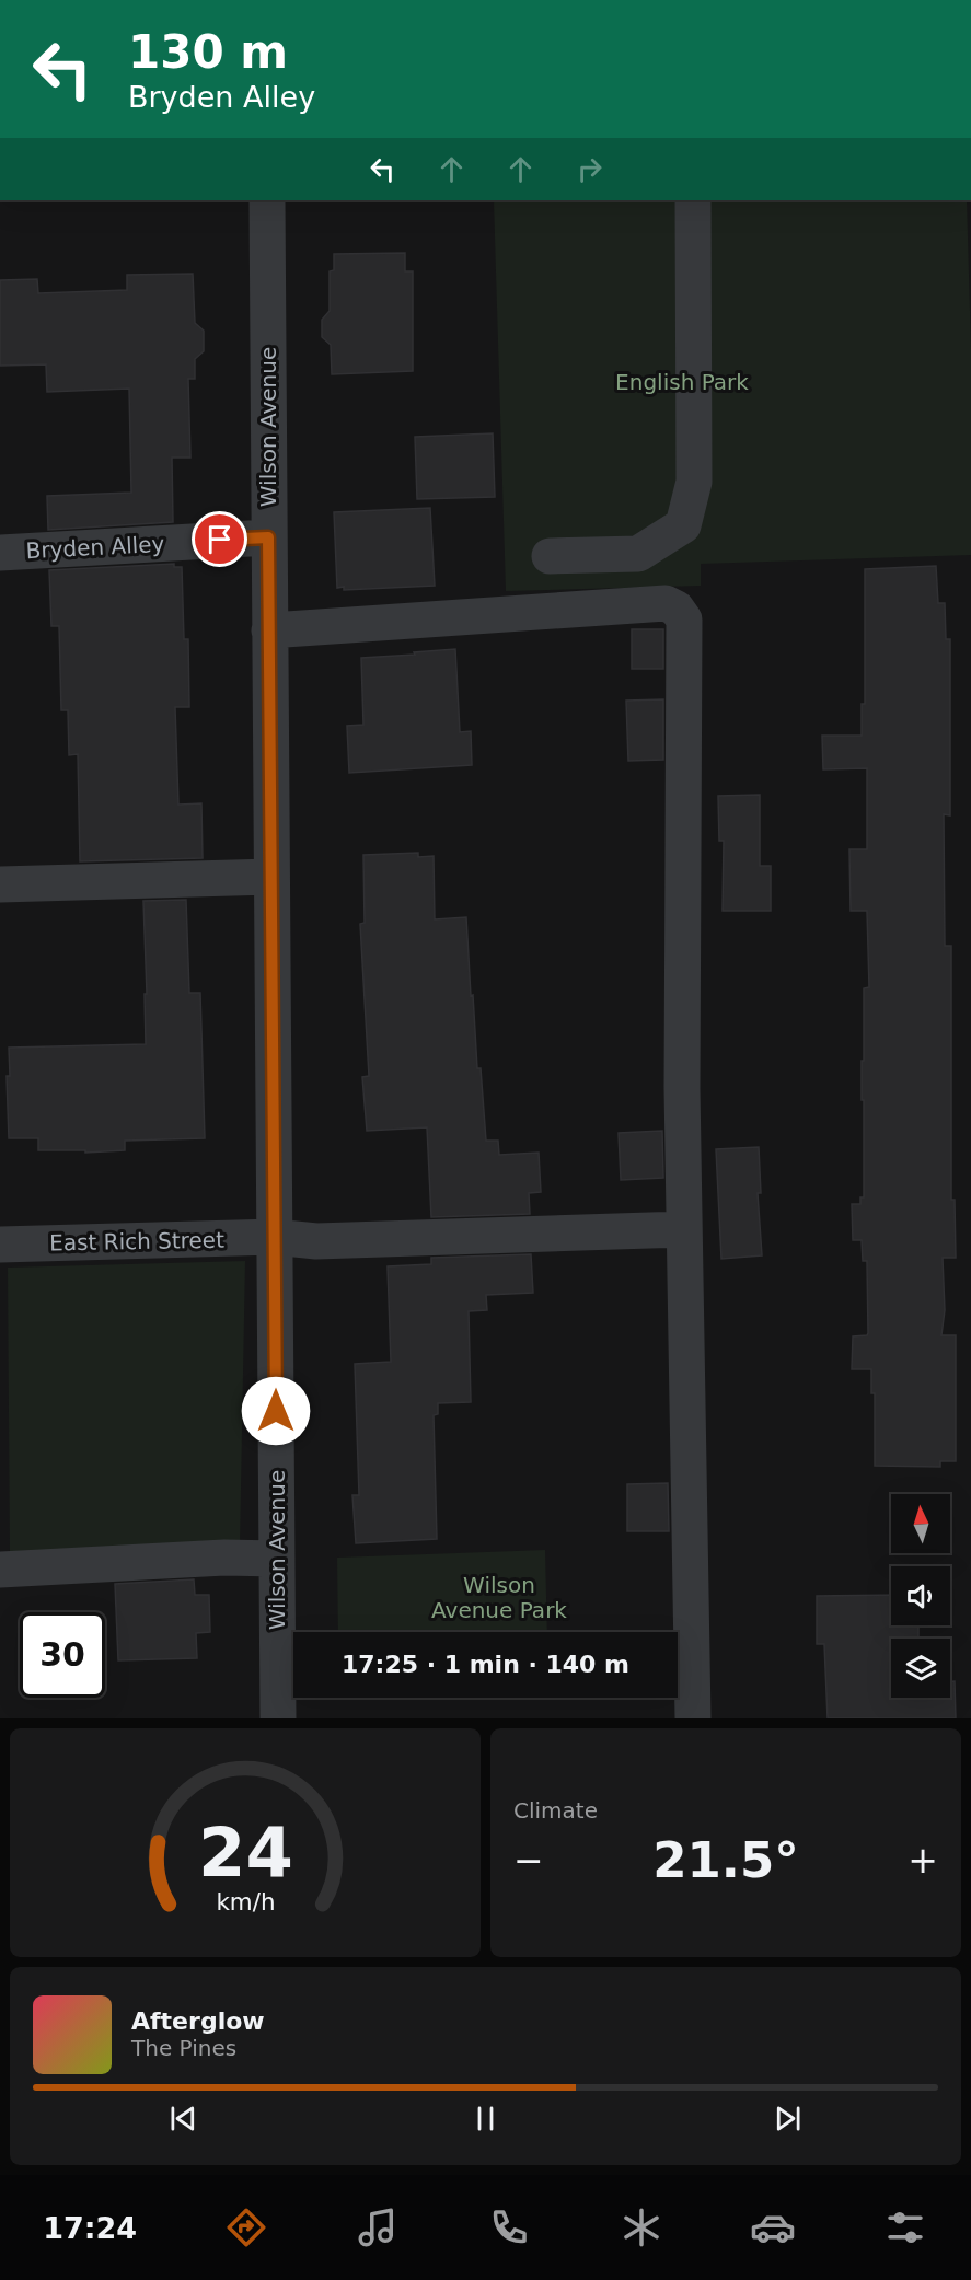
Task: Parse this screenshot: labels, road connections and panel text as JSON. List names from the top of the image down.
{
  "streets": {
    "street": ["Wilson Avenue", "Bryden Alley", "East Rich Street"]
  },
  "crossings": [
    ["Wilson Avenue", "Bryden Alley"],
    ["Wilson Avenue", "East Rich Street"]
  ],
  "parks": ["English Park", "Wilson Avenue Park"],
  "north": "top",
  "page": {
    "turn": ["130 m", "Bryden Alley"],
    "limit": "30",
    "trip": "17:25 · 1 min · 140 m",
    "tile": "Climate",
    "heat": ["−", "21.5°", "+"],
    "song": ["Afterglow", "The Pines"],
    "tabs": "17:24",
    "gauge": ["24", "km/h"]
  }
}
